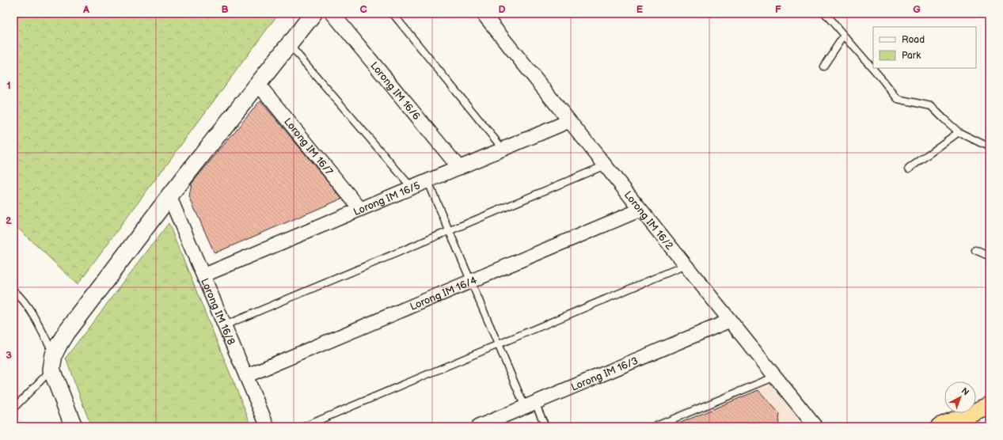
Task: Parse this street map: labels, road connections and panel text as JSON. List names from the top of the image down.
{
  "streets": {
    "street": [
      "Lorong IM 16/6",
      "Lorong IM 16/7",
      "Lorong IM 16/5",
      "Lorong IM 16/2",
      "Lorong IM 16/4",
      "Lorong IM 16/8",
      "Lorong IM 16/3"
    ]
  },
  "crossings": [
    ["Lorong IM 16/6", "Lorong IM 16/5"],
    ["Lorong IM 16/7", "Lorong IM 16/5"],
    ["Lorong IM 16/5", "Lorong IM 16/2"],
    ["Lorong IM 16/5", "Lorong IM 16/8"],
    ["Lorong IM 16/2", "Lorong IM 16/4"],
    ["Lorong IM 16/2", "Lorong IM 16/3"],
    ["Lorong IM 16/4", "Lorong IM 16/8"]
  ],
  "legend": ["Road", "Park"],
  "north": "top right",
  "grid": {
    "columns": [
      "A",
      "B",
      "C",
      "D",
      "E",
      "F",
      "G"
    ],
    "rows": ["1", "2", "3"]
  }
}
